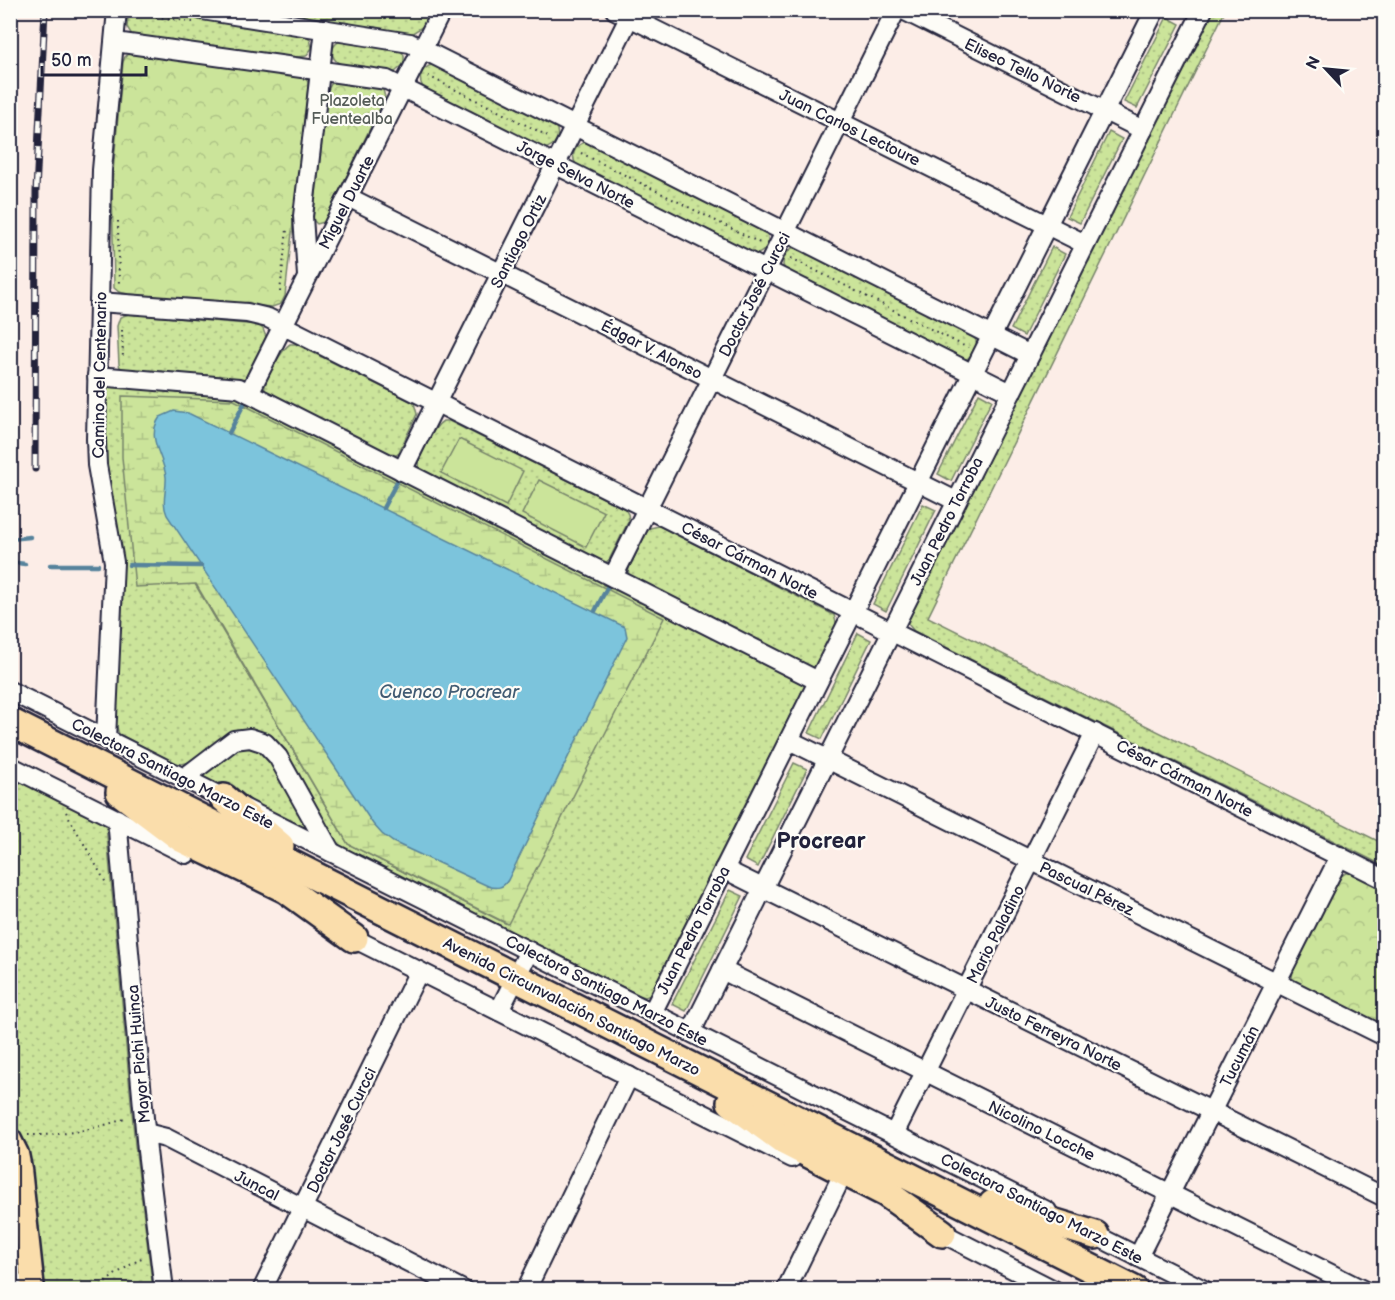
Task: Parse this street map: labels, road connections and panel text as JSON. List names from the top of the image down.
{
  "streets": {
    "highway": ["Avenida Circunvalación Santiago Marzo"],
    "street": [
      "Eliseo Tello Norte",
      "Juan Carlos Lectoure",
      "Jorge Selva Norte",
      "Miguel Duarte",
      "Santiago Ortiz",
      "Doctor José Curcci",
      "Édgar V. Alonso",
      "Camino del Centenario",
      "Juan Pedro Torroba",
      "César Cárman Norte",
      "Colectora Santiago Marzo Este",
      "Pascual Pérez",
      "Mario Paladino",
      "Justo Ferreyra Norte",
      "Mayor Pichi Huinca",
      "Tucumán",
      "Nicolino Locche",
      "Juncal"
    ]
  },
  "crossings": [
    ["Eliseo Tello Norte", "Juan Pedro Torroba"],
    ["Juan Carlos Lectoure", "Santiago Ortiz"],
    ["Juan Carlos Lectoure", "Doctor José Curcci"],
    ["Juan Carlos Lectoure", "Juan Pedro Torroba"],
    ["Jorge Selva Norte", "Miguel Duarte"],
    ["Jorge Selva Norte", "Santiago Ortiz"],
    ["Jorge Selva Norte", "Doctor José Curcci"],
    ["Jorge Selva Norte", "Camino del Centenario"],
    ["Jorge Selva Norte", "Juan Pedro Torroba"],
    ["Miguel Duarte", "Édgar V. Alonso"],
    ["Miguel Duarte", "César Cárman Norte"],
    ["Santiago Ortiz", "Édgar V. Alonso"],
    ["Santiago Ortiz", "César Cárman Norte"],
    ["Doctor José Curcci", "Édgar V. Alonso"],
    ["Doctor José Curcci", "César Cárman Norte"],
    ["Doctor José Curcci", "Juncal"],
    ["Édgar V. Alonso", "Juan Pedro Torroba"],
    ["Camino del Centenario", "César Cárman Norte"],
    ["Camino del Centenario", "Colectora Santiago Marzo Este"],
    ["Juan Pedro Torroba", "César Cárman Norte"],
    ["Juan Pedro Torroba", "Colectora Santiago Marzo Este"],
    ["Juan Pedro Torroba", "Pascual Pérez"],
    ["Juan Pedro Torroba", "Justo Ferreyra Norte"],
    ["Juan Pedro Torroba", "Nicolino Locche"],
    ["César Cárman Norte", "Mario Paladino"],
    ["César Cárman Norte", "Tucumán"],
    ["Colectora Santiago Marzo Este", "Mario Paladino"],
    ["Colectora Santiago Marzo Este", "Tucumán"],
    ["Pascual Pérez", "Mario Paladino"],
    ["Pascual Pérez", "Tucumán"],
    ["Mario Paladino", "Justo Ferreyra Norte"],
    ["Mario Paladino", "Nicolino Locche"],
    ["Justo Ferreyra Norte", "Tucumán"],
    ["Mayor Pichi Huinca", "Juncal"],
    ["Tucumán", "Nicolino Locche"]
  ],
  "districts": ["Procrear"],
  "water": ["Cuenco Procrear"],
  "parks": ["Plazoleta Fuentealba"],
  "scale_bar": "50 m",
  "north": "top left"
}
